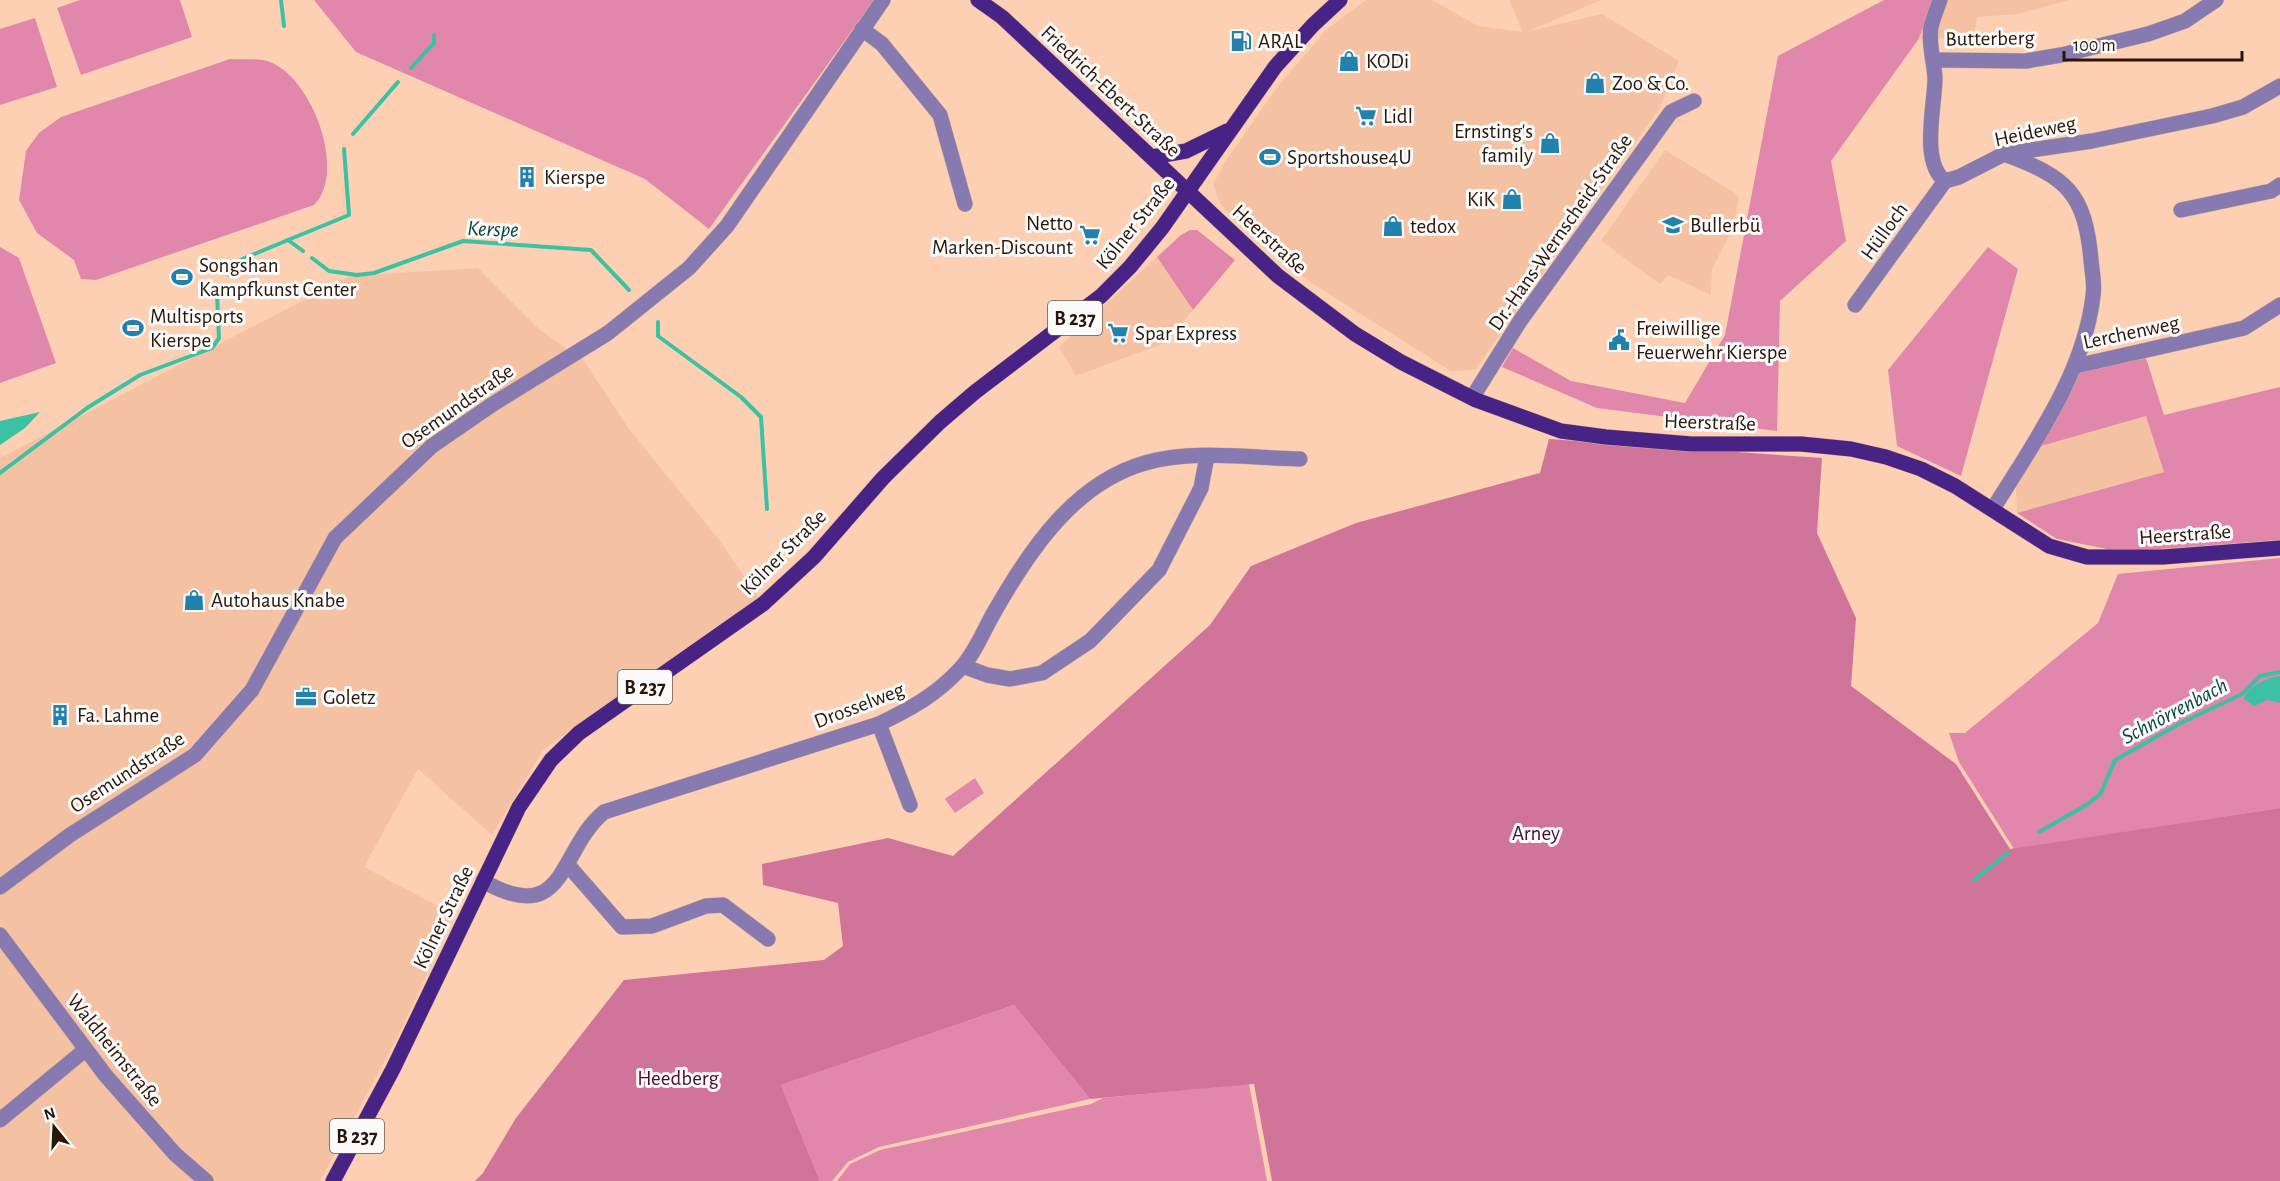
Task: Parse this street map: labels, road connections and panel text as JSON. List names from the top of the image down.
{
  "streets": {
    "main road": [
      "Friedrich-Ebert-Straße",
      "Kölner Straße",
      "Heerstraße",
      "B 237"
    ],
    "street": [
      "Butterberg",
      "Heideweg",
      "Hülloch",
      "Dr.-Hans-Wernscheid-Straße",
      "Lerchenweg",
      "Osemundstraße",
      "Drosselweg",
      "Waldheimstraße"
    ]
  },
  "crossings": [
    ["Friedrich-Ebert-Straße", "Kölner Straße"],
    ["Friedrich-Ebert-Straße", "Heerstraße"],
    ["Heideweg", "Hülloch"],
    ["Kölner Straße", "Heerstraße"],
    ["Kölner Straße", "Drosselweg"],
    ["Dr.-Hans-Wernscheid-Straße", "Heerstraße"],
    ["Heerstraße", "Lerchenweg"]
  ],
  "water": ["Kerspe", "Schnörrenbach"],
  "parks": ["Arney", "Heedberg"],
  "places": {
    "fuel station": ["ARAL"],
    "shop": [
      "KODi",
      "Zoo & Co.",
      "Ernsting's family",
      "KiK",
      "tedox",
      "Autohaus Knabe"
    ],
    "supermarket": ["Lidl", "Netto Marken-Discount", "Spar Express"],
    "sports": ["Sportshouse4U", "Songshan Kampfkunst Center", "Multisports Kierspe"],
    "building": ["Kierspe", "Fa. Lahme"],
    "school or university": ["Bullerbü"],
    "public building": ["Freiwillige Feuerwehr Kierspe"],
    "office": ["Goletz"]
  },
  "scale_bar": "100 m",
  "north": "top"
}
